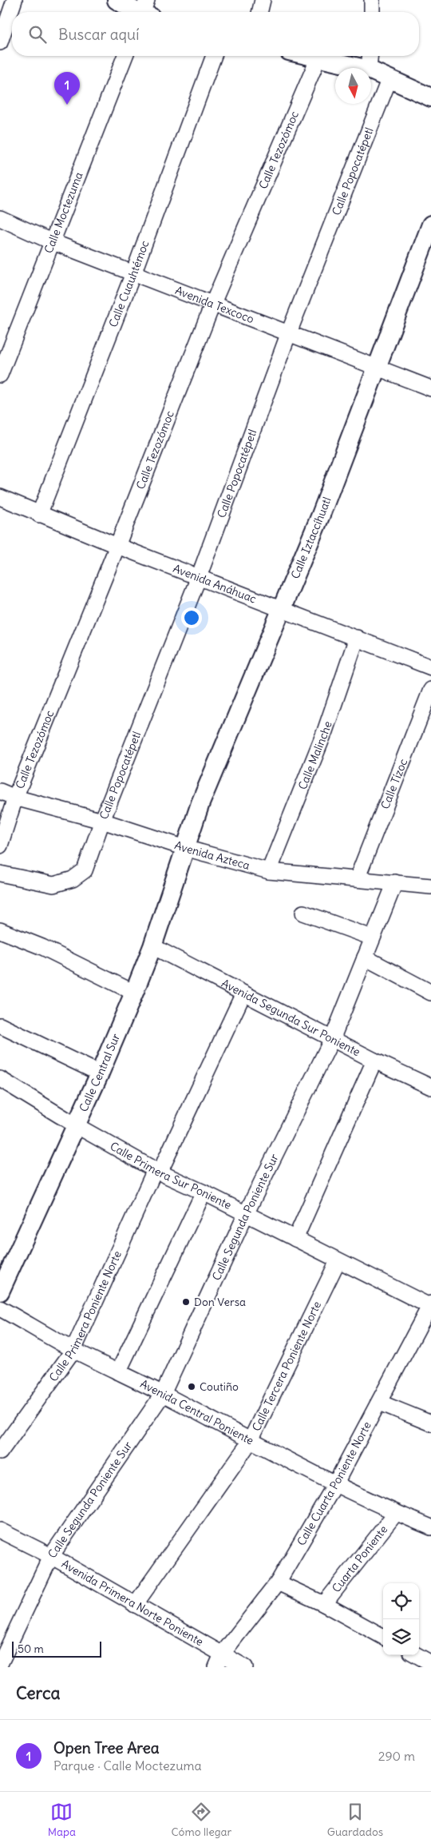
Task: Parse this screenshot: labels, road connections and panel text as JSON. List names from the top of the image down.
{
  "streets": {
    "street": [
      "Calle Tezozómoc",
      "Calle Popocatépetl",
      "Calle Moctezuma",
      "Calle Cuauhtémoc",
      "Avenida Texcoco",
      "Calle Iztaccíhuatl",
      "Avenida Anáhuac",
      "Calle Malinche",
      "Calle Tízoc",
      "Avenida Azteca",
      "Avenida Segunda Sur Poniente",
      "Calle Central Sur",
      "Calle Primera Sur Poniente",
      "Calle Segunda Poniente Sur",
      "Calle Primera Poniente Norte",
      "Calle Tercera Poniente Norte",
      "Avenida Central Poniente",
      "Calle Cuarta Poniente Norte",
      "Cuarta Poniente",
      "Avenida Primera Norte Poniente"
    ]
  },
  "crossings": [
    ["Calle Tezozómoc", "Avenida Texcoco"],
    ["Calle Tezozómoc", "Avenida Anáhuac"],
    ["Calle Tezozómoc", "Avenida Azteca"],
    ["Calle Popocatépetl", "Avenida Texcoco"],
    ["Calle Popocatépetl", "Avenida Anáhuac"],
    ["Calle Popocatépetl", "Avenida Azteca"],
    ["Calle Moctezuma", "Avenida Texcoco"],
    ["Calle Cuauhtémoc", "Avenida Texcoco"],
    ["Calle Cuauhtémoc", "Avenida Anáhuac"],
    ["Avenida Texcoco", "Calle Iztaccíhuatl"],
    ["Calle Iztaccíhuatl", "Avenida Anáhuac"],
    ["Calle Iztaccíhuatl", "Avenida Azteca"],
    ["Calle Iztaccíhuatl", "Calle Central Sur"],
    ["Avenida Anáhuac", "Calle Malinche"],
    ["Calle Malinche", "Avenida Azteca"],
    ["Calle Tízoc", "Avenida Azteca"],
    ["Avenida Azteca", "Calle Central Sur"],
    ["Avenida Azteca", "Calle Segunda Poniente Sur"],
    ["Avenida Segunda Sur Poniente", "Calle Central Sur"],
    ["Avenida Segunda Sur Poniente", "Calle Segunda Poniente Sur"],
    ["Avenida Segunda Sur Poniente", "Calle Primera Poniente Norte"],
    ["Calle Central Sur", "Calle Primera Sur Poniente"],
    ["Calle Primera Sur Poniente", "Calle Segunda Poniente Sur"],
    ["Calle Primera Sur Poniente", "Calle Primera Poniente Norte"],
    ["Calle Primera Sur Poniente", "Calle Tercera Poniente Norte"],
    ["Calle Primera Sur Poniente", "Calle Cuarta Poniente Norte"],
    ["Calle Segunda Poniente Sur", "Avenida Central Poniente"],
    ["Calle Segunda Poniente Sur", "Avenida Primera Norte Poniente"],
    ["Calle Primera Poniente Norte", "Avenida Central Poniente"],
    ["Calle Tercera Poniente Norte", "Avenida Central Poniente"],
    ["Calle Tercera Poniente Norte", "Avenida Primera Norte Poniente"],
    ["Avenida Central Poniente", "Calle Cuarta Poniente Norte"],
    ["Avenida Central Poniente", "Cuarta Poniente"]
  ],
  "places": ["Don Versa", "Coutiño"],
  "scale_bar": "50 m",
  "north": "bottom",
  "page": {
    "search": "Buscar aquí",
    "pins": "1",
    "scale": "50 m",
    "heading": "Cerca",
    "list": [
      {
        "mark": "1",
        "name": "Open Tree Area",
        "note": "Parque · Calle Moctezuma",
        "value": "290 m"
      }
    ],
    "nav": ["Mapa", "Cómo llegar", "Guardados"]
  }
}
